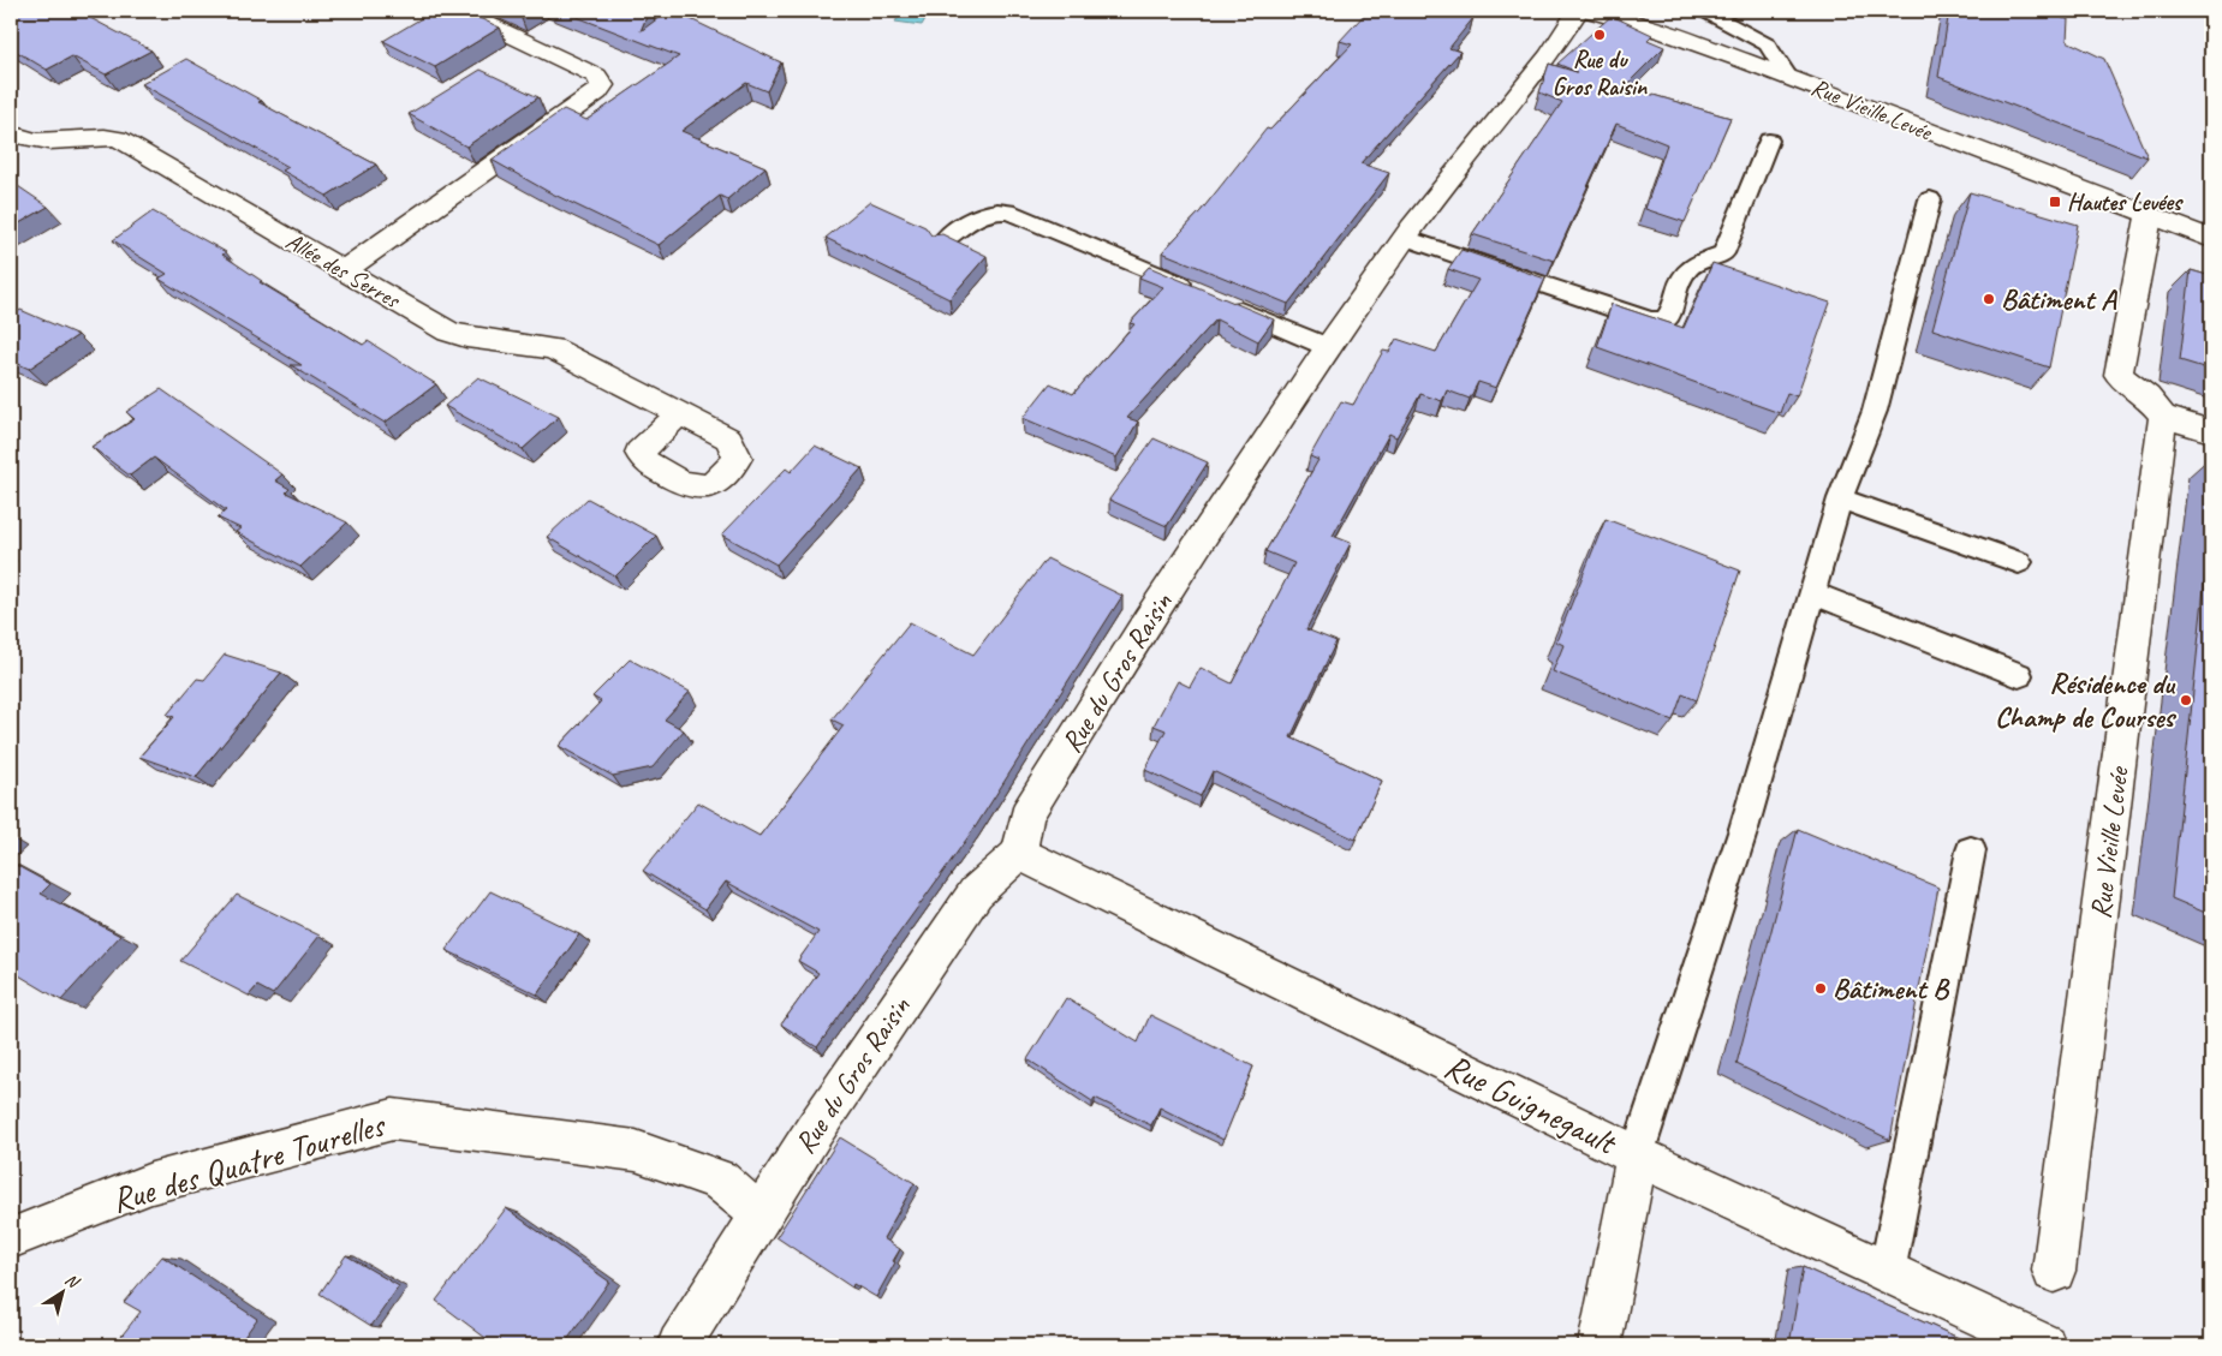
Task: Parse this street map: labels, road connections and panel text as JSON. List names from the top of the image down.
{
  "streets": {
    "street": [
      "Rue Vieille Levée",
      "Allée des Serres",
      "Rue du Gros Raisin",
      "Rue Guignegault",
      "Rue des Quatre Tourelles"
    ]
  },
  "crossings": [
    ["Rue du Gros Raisin", "Rue Guignegault"],
    ["Rue du Gros Raisin", "Rue des Quatre Tourelles"]
  ],
  "places": {
    "other": [
      "Rue du Gros Raisin",
      "Bâtiment A",
      "Résidence du Champ de Courses",
      "Bâtiment B"
    ],
    "transit": ["Hautes Levées"]
  },
  "north": "top right"
}
